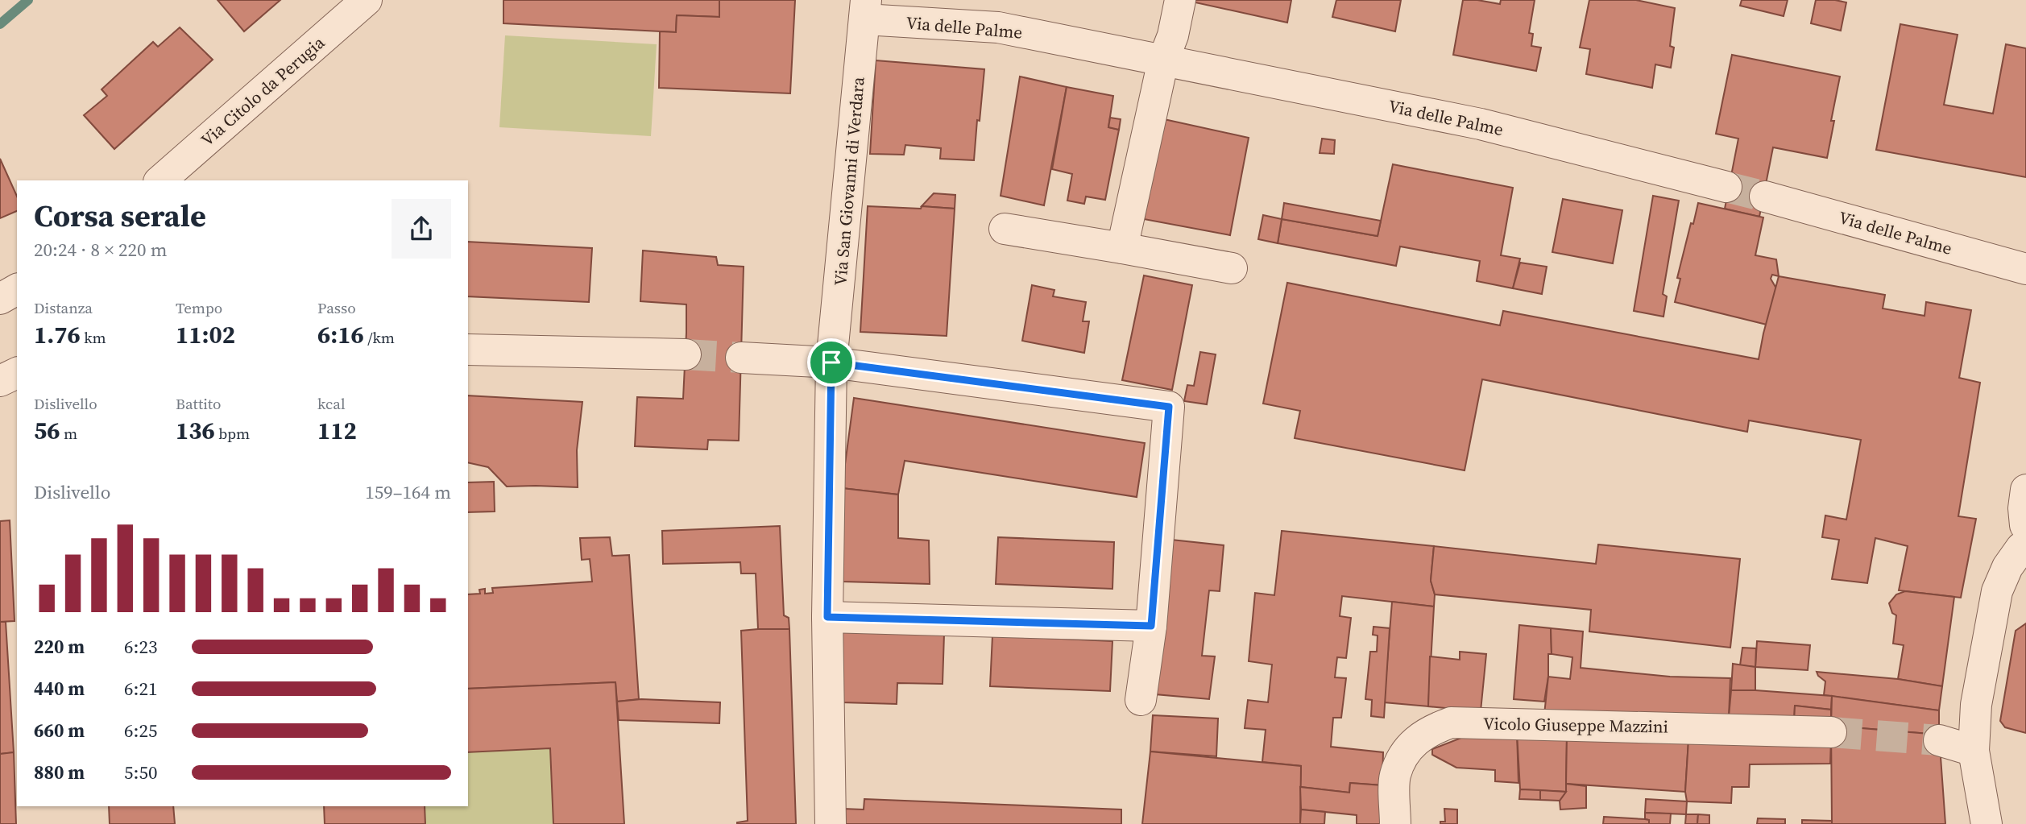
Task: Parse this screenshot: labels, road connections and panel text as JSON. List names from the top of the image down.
{
  "streets": {
    "street": [
      "Via delle Palme",
      "Via Citolo da Perugia",
      "Via San Giovanni di Verdara",
      "Vicolo Giuseppe Mazzini"
    ]
  },
  "crossings": [
    ["Via delle Palme", "Via San Giovanni di Verdara"]
  ],
  "page": {
    "heading": ["Corsa serale", "20:24 · 8 × 220 m"],
    "stats": [
      ["Distanza", "1.76 km"],
      ["Tempo", "11:02"],
      ["Passo", "6:16 /km"],
      ["Dislivello", "56 m"],
      ["Battito", "136 bpm"],
      ["kcal", "112"]
    ],
    "chart": ["Dislivello", "159–164 m"],
    "list": [
      {
        "name": "220 m",
        "note": "6:23"
      },
      {
        "name": "440 m",
        "note": "6:21"
      },
      {
        "name": "660 m",
        "note": "6:25"
      },
      {
        "name": "880 m",
        "note": "5:50"
      }
    ]
  }
}
